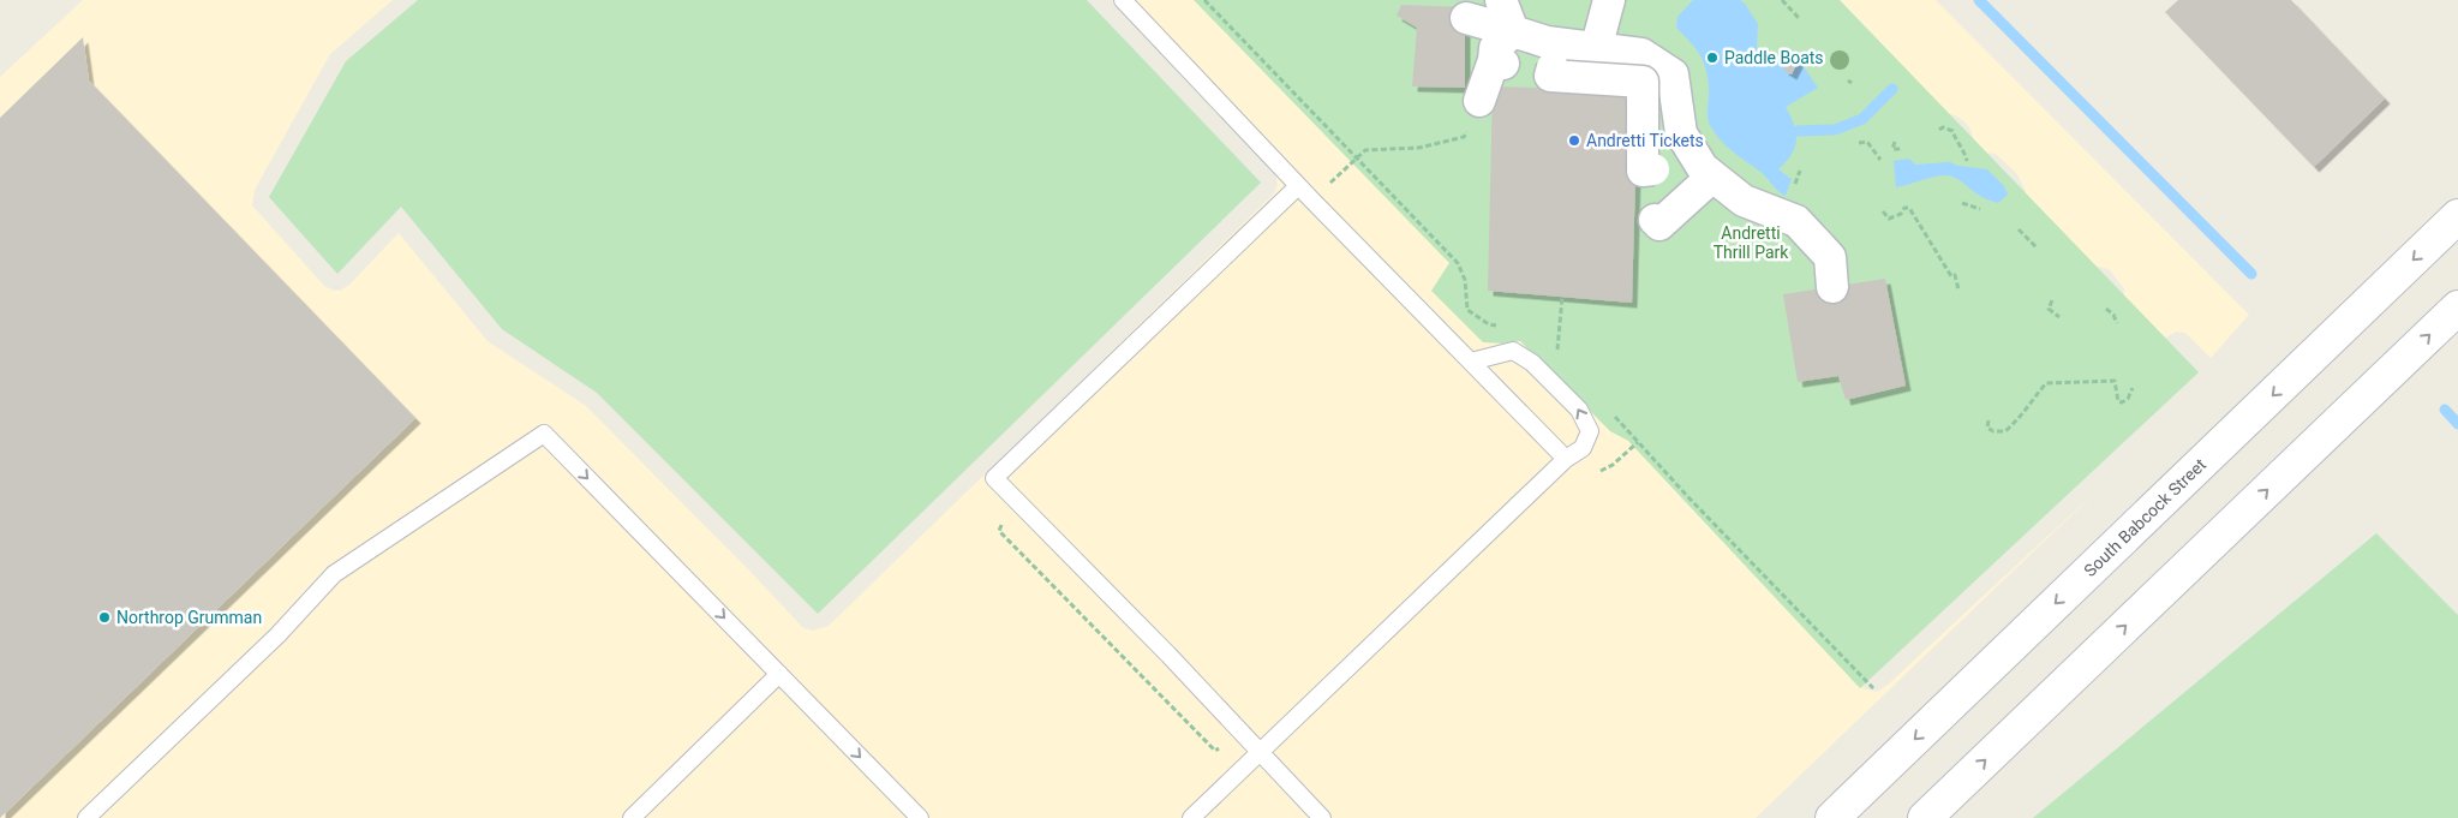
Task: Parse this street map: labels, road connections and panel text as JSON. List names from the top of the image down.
{
  "streets": {
    "main road": ["South Babcock Street"]
  },
  "parks": ["Andretti Thrill Park"],
  "places": ["Paddle Boats", "Andretti Tickets", "Northrop Grumman"]
}
